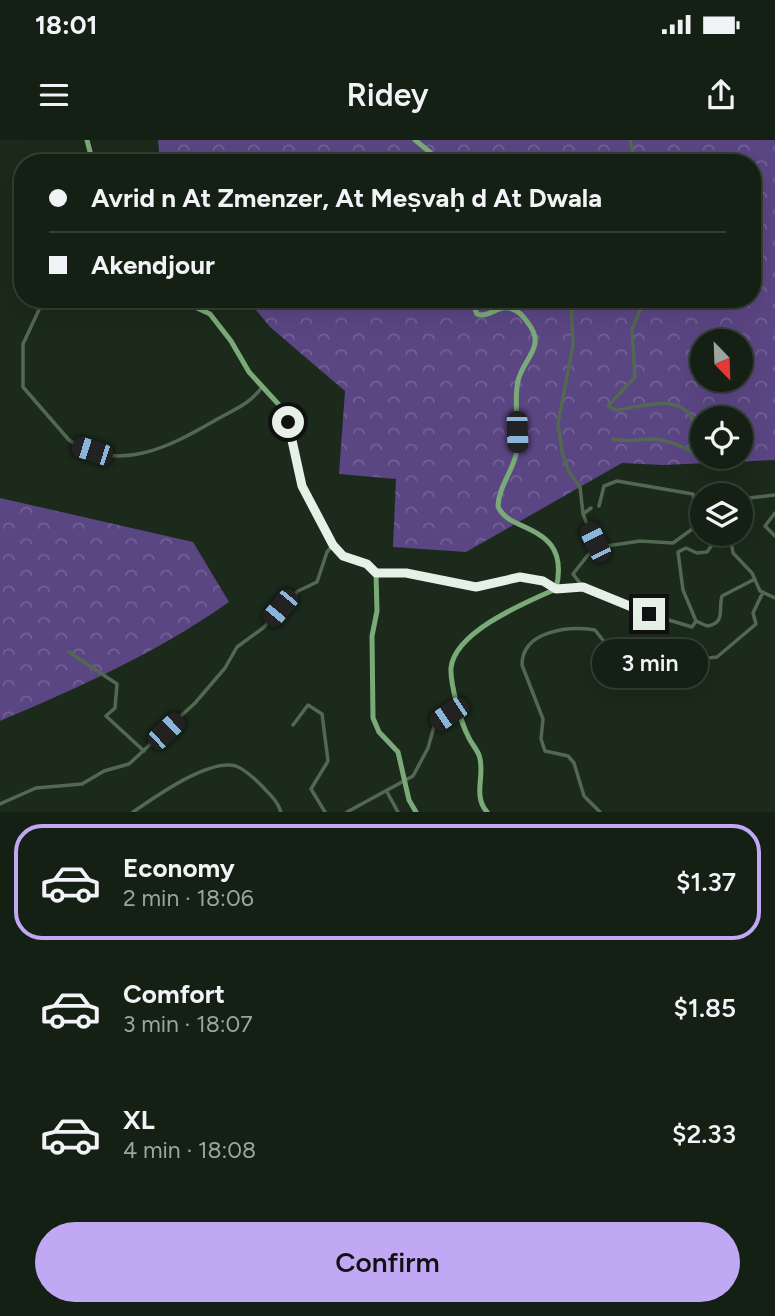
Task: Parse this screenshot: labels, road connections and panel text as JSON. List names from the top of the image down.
{
  "north": "bottom right",
  "page": {
    "status": "18:01",
    "header": "Ridey",
    "banner": ["Avrid n At Zmenzer, At Meṣvaḥ d At Dwala", "Akendjour"],
    "bubble": "3 min",
    "list": [
      {
        "name": "Economy",
        "note": "2 min · 18:06",
        "value": "$1.37"
      },
      {
        "name": "Comfort",
        "note": "3 min · 18:07",
        "value": "$1.85"
      },
      {
        "name": "XL",
        "note": "4 min · 18:08",
        "value": "$2.33"
      }
    ],
    "buttons": "Confirm"
  }
}
